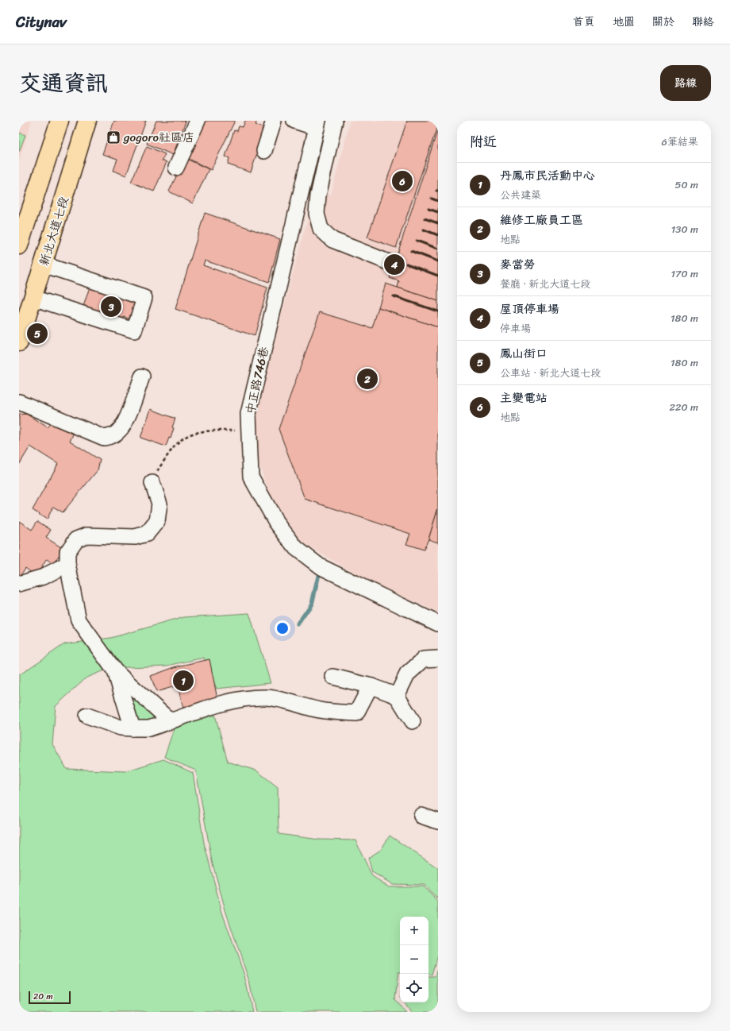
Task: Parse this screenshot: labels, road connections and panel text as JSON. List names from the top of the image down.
{
  "streets": {
    "main road": ["新北大道七段"],
    "lane": ["中正路746巷"]
  },
  "places": {
    "shop": ["gogoro社區店"]
  },
  "scale_bar": "20 m",
  "page": {
    "header": "Citynav",
    "nav": [
      "首頁",
      "地圖",
      "關於",
      "聯絡"
    ],
    "title": "交通資訊",
    "buttons": "路線",
    "heading": ["附近", "6筆結果"],
    "list": [
      {
        "mark": "1",
        "name": "丹鳳市民活動中心",
        "note": "公共建築",
        "value": "50 m"
      },
      {
        "mark": "2",
        "name": "維修工廠員工區",
        "note": "地點",
        "value": "130 m"
      },
      {
        "mark": "3",
        "name": "麥當勞",
        "note": "餐廳 · 新北大道七段",
        "value": "170 m"
      },
      {
        "mark": "4",
        "name": "屋頂停車場",
        "note": "停車場",
        "value": "180 m"
      },
      {
        "mark": "5",
        "name": "鳳山街口",
        "note": "公車站 · 新北大道七段",
        "value": "180 m"
      },
      {
        "mark": "6",
        "name": "主變電站",
        "note": "地點",
        "value": "220 m"
      }
    ],
    "pins": [
      "6",
      "4",
      "3",
      "5",
      "2",
      "1"
    ],
    "map_buttons": ["+", "−"],
    "scale": "20 m"
  }
}
